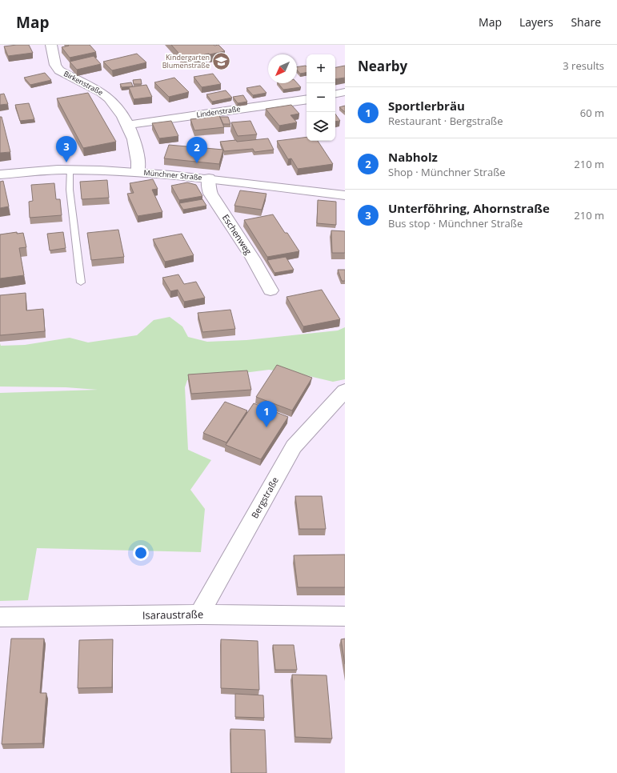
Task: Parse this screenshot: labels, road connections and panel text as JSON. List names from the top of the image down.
{
  "streets": {
    "street": [
      "Birkenstraße",
      "Lindenstraße",
      "Münchner Straße",
      "Eschenweg",
      "Bergstraße",
      "Isaraustraße"
    ]
  },
  "crossings": [
    ["Birkenstraße", "Lindenstraße"],
    ["Birkenstraße", "Münchner Straße"],
    ["Münchner Straße", "Eschenweg"],
    ["Bergstraße", "Isaraustraße"]
  ],
  "places": {
    "school or university": ["Kindergarten Blumenstraße"]
  },
  "north": "bottom left",
  "page": {
    "header": "Map",
    "nav": ["Map", "Layers", "Share"],
    "heading": ["Nearby", "3 results"],
    "map_buttons": ["+", "−"],
    "list": [
      {
        "mark": "1",
        "name": "Sportlerbräu",
        "note": "Restaurant · Bergstraße",
        "value": "60 m"
      },
      {
        "mark": "2",
        "name": "Nabholz",
        "note": "Shop · Münchner Straße",
        "value": "210 m"
      },
      {
        "mark": "3",
        "name": "Unterföhring, Ahornstraße",
        "note": "Bus stop · Münchner Straße",
        "value": "210 m"
      }
    ],
    "pins": ["3", "2", "1"]
  }
}
